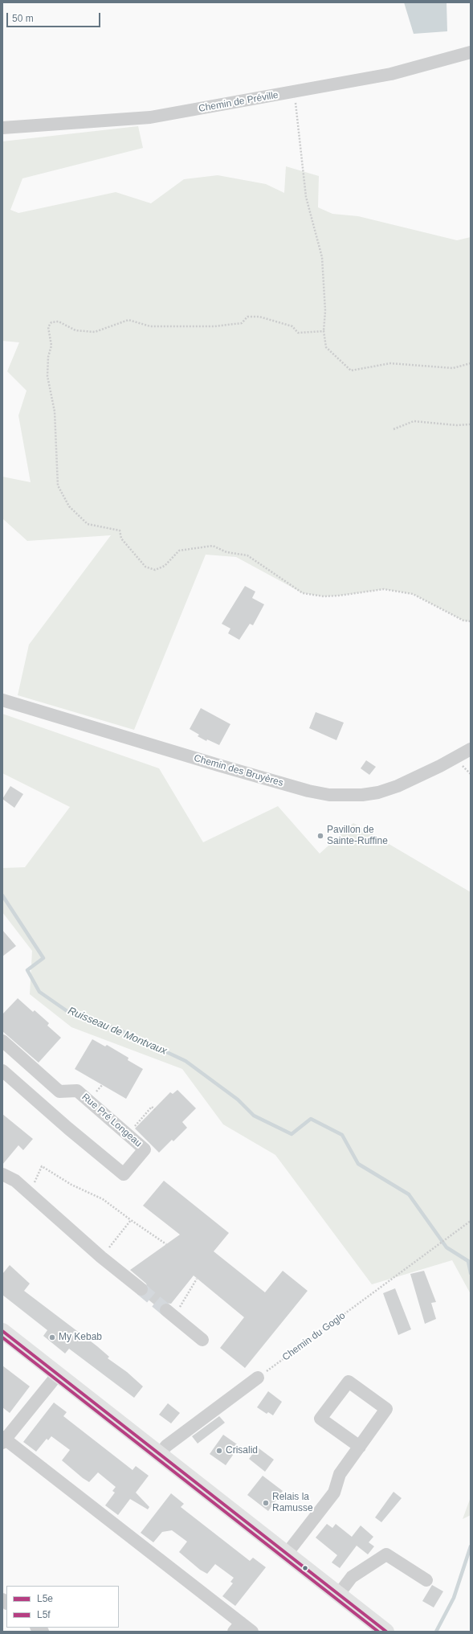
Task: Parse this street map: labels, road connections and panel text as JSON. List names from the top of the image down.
{
  "streets": {
    "street": ["Chemin de Préville", "Chemin des Bruyères", "Rue Pré Longeau"],
    "path": ["Chemin du Goglo"]
  },
  "water": ["Ruisseau de Montvaux"],
  "places": [
    "Pavillon de Sainte-Ruffine",
    "My Kebab",
    "Crisalid",
    "Relais la Ramusse"
  ],
  "lines": ["transit line L5e", "transit line L5f"],
  "legend": ["L5e", "L5f"],
  "scale_bar": "50 m"
}
